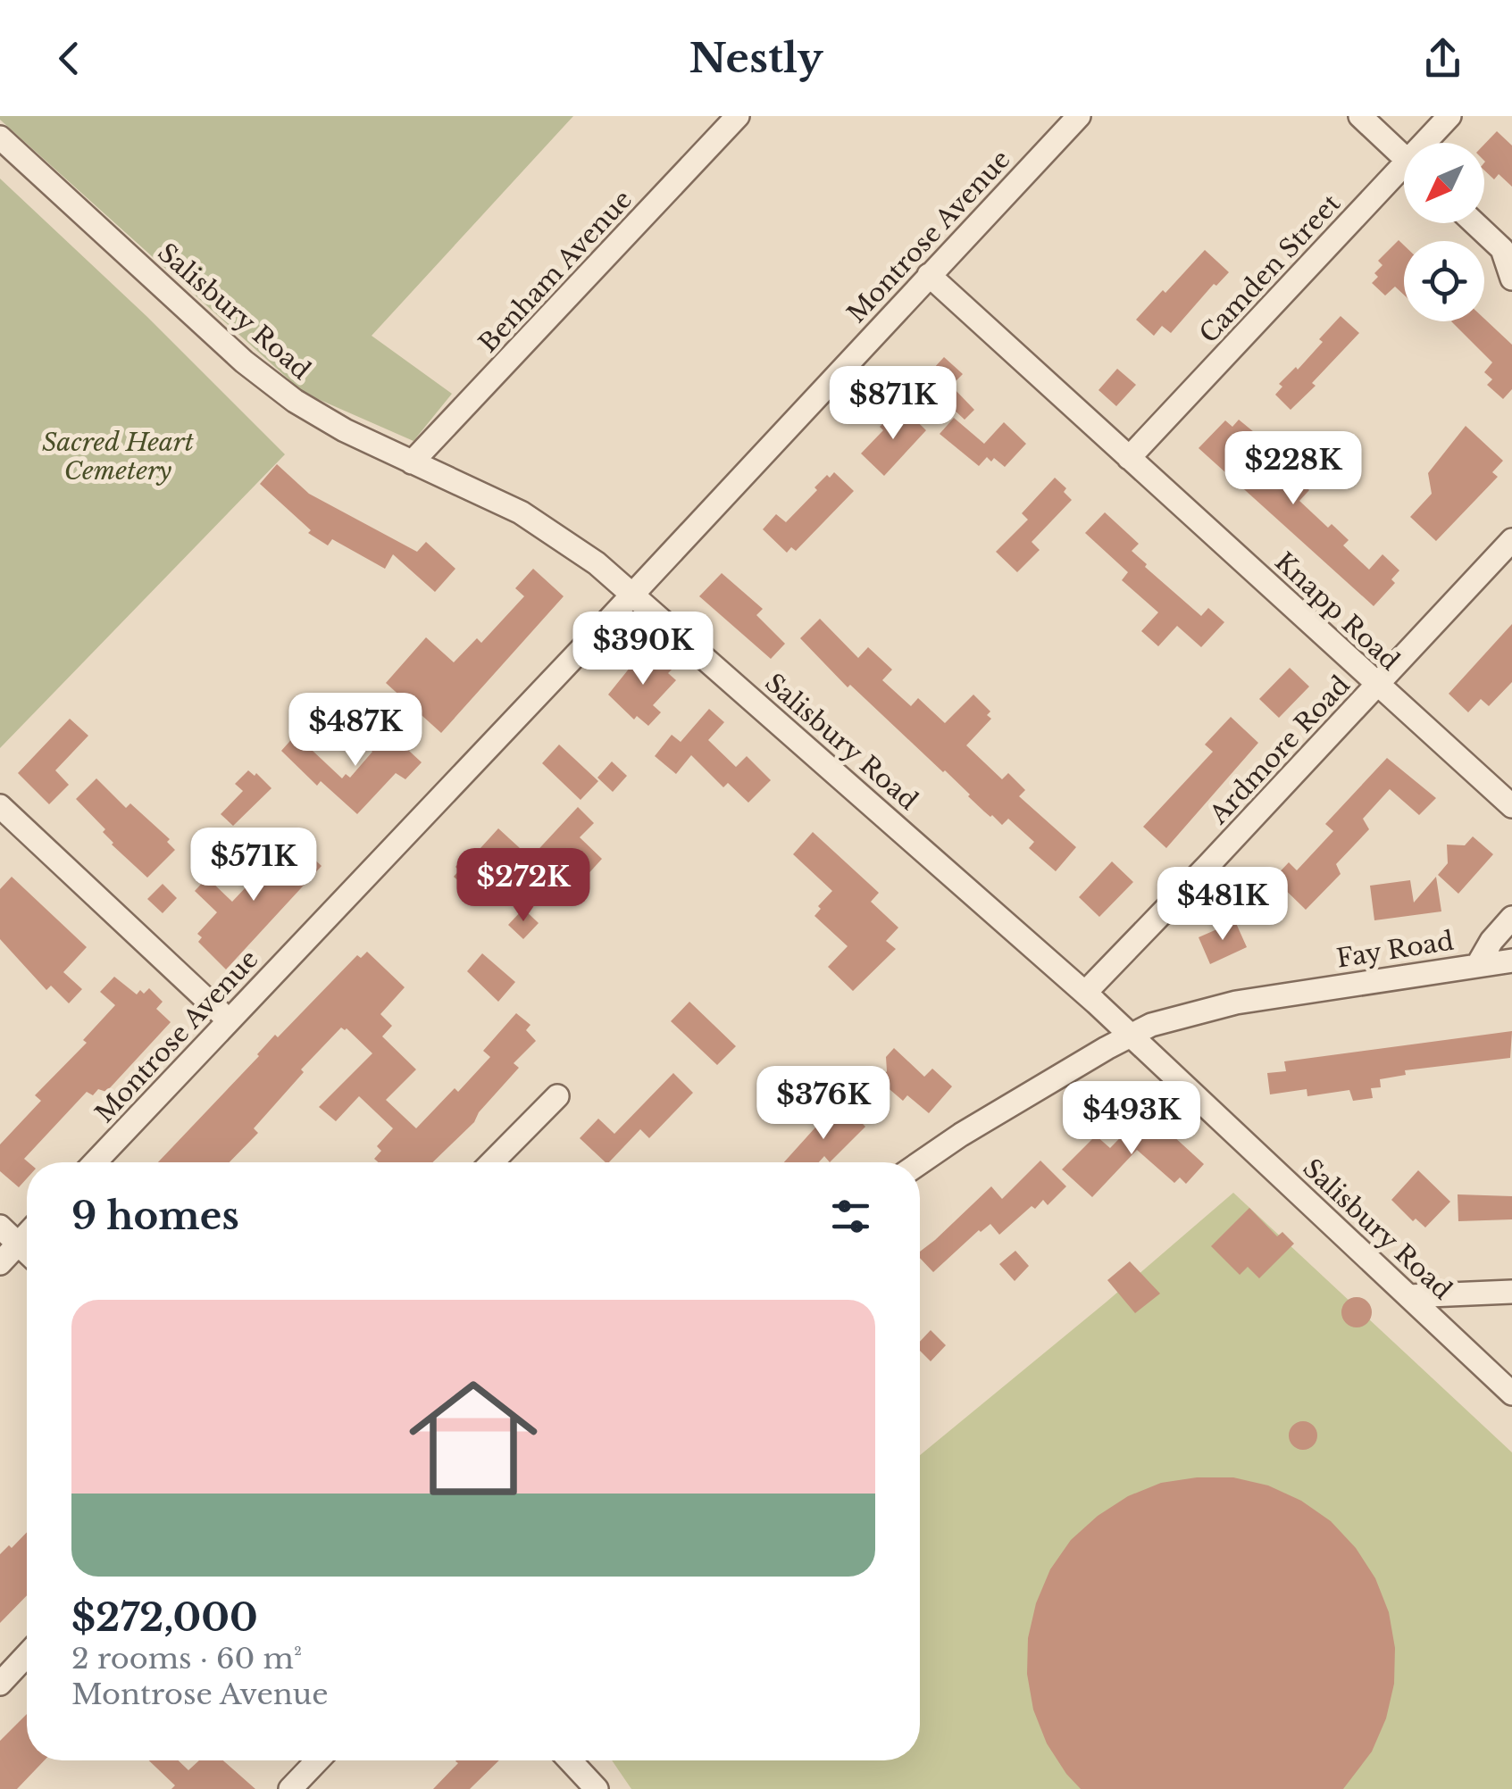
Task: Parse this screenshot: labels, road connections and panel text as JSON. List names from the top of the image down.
{
  "streets": {
    "street": [
      "Montrose Avenue",
      "Camden Street",
      "Benham Avenue",
      "Salisbury Road",
      "Knapp Road",
      "Ardmore Road",
      "Fay Road"
    ]
  },
  "crossings": [
    ["Montrose Avenue", "Salisbury Road"],
    ["Montrose Avenue", "Knapp Road"],
    ["Camden Street", "Knapp Road"],
    ["Benham Avenue", "Salisbury Road"],
    ["Salisbury Road", "Ardmore Road"],
    ["Salisbury Road", "Fay Road"],
    ["Knapp Road", "Ardmore Road"]
  ],
  "parks": ["Sacred Heart Cemetery"],
  "north": "bottom left",
  "page": {
    "header": "Nestly",
    "price": [
      "$871K",
      "$228K",
      "$390K",
      "$487K",
      "$571K",
      "$272K",
      "$481K",
      "$376K",
      "$493K"
    ],
    "heading": "9 homes",
    "list": [
      {
        "name": "$272,000",
        "note": "2 rooms · 60 m² · Montrose Avenue"
      }
    ]
  }
}
